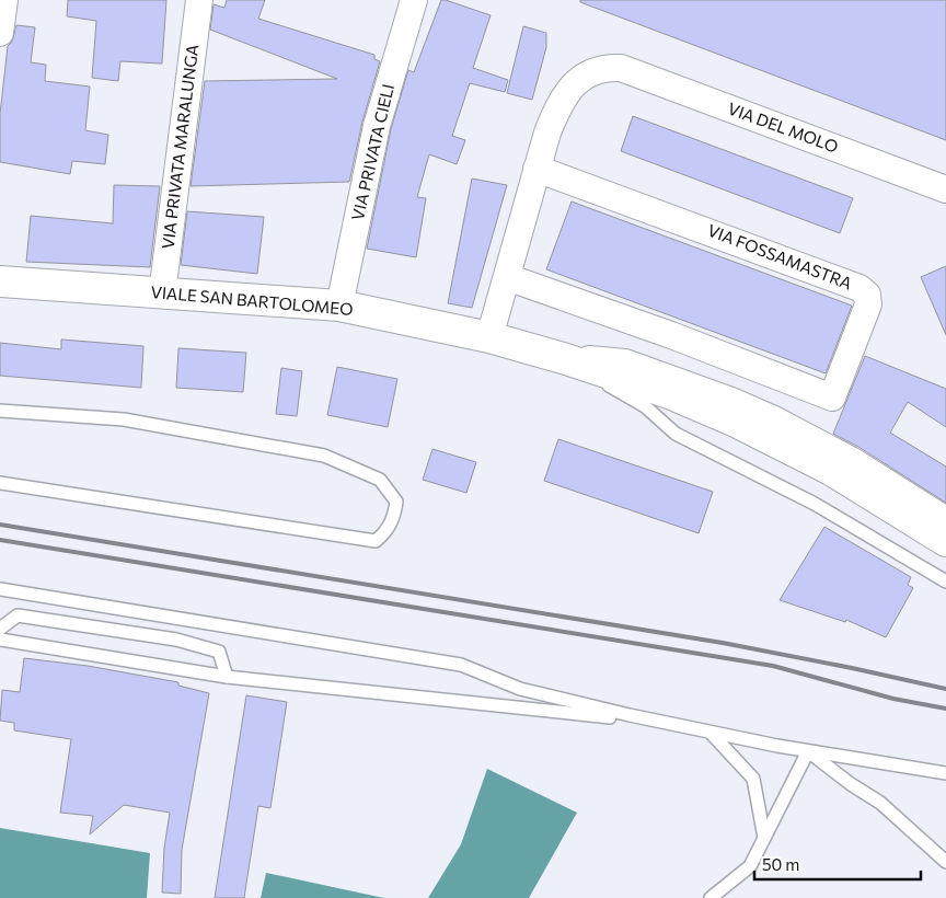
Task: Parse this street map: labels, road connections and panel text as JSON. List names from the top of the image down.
{
  "streets": {
    "main road": ["VIALE SAN BARTOLOMEO"],
    "street": [
      "VIA DEL MOLO",
      "VIA PRIVATA MARALUNGA",
      "VIA PRIVATA CIELI",
      "VIA FOSSAMASTRA"
    ]
  },
  "crossings": [
    ["VIA DEL MOLO", "VIA FOSSAMASTRA"],
    ["VIA PRIVATA MARALUNGA", "VIALE SAN BARTOLOMEO"],
    ["VIA PRIVATA CIELI", "VIALE SAN BARTOLOMEO"]
  ],
  "scale_bar": "50 m"
}
